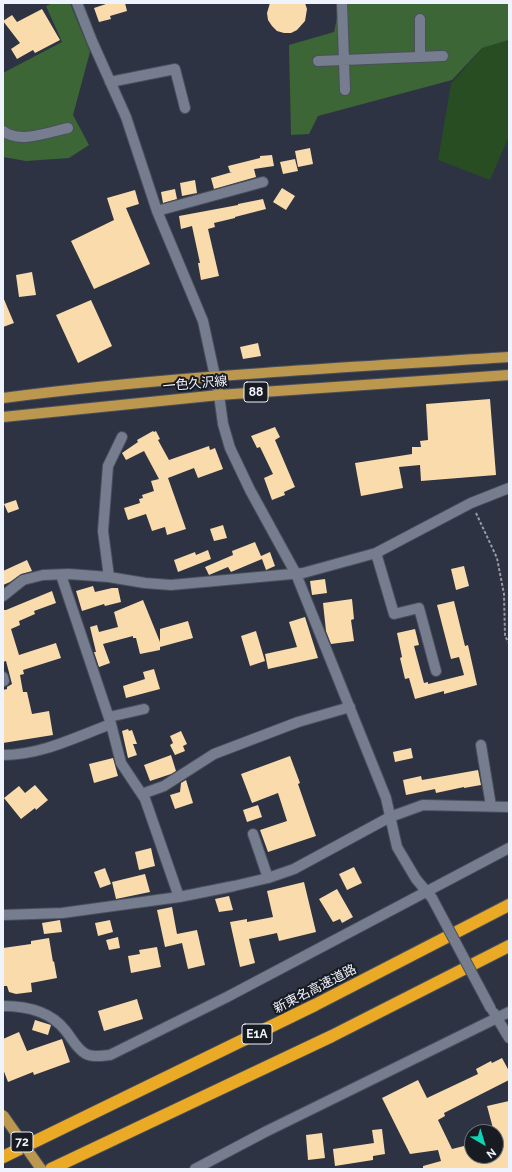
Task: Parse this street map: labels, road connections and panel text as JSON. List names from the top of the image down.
{
  "streets": {
    "highway": ["新東名高速道路", "E1A"],
    "main road": ["一色久沢線", "88", "72"]
  },
  "north": "bottom right"
}
